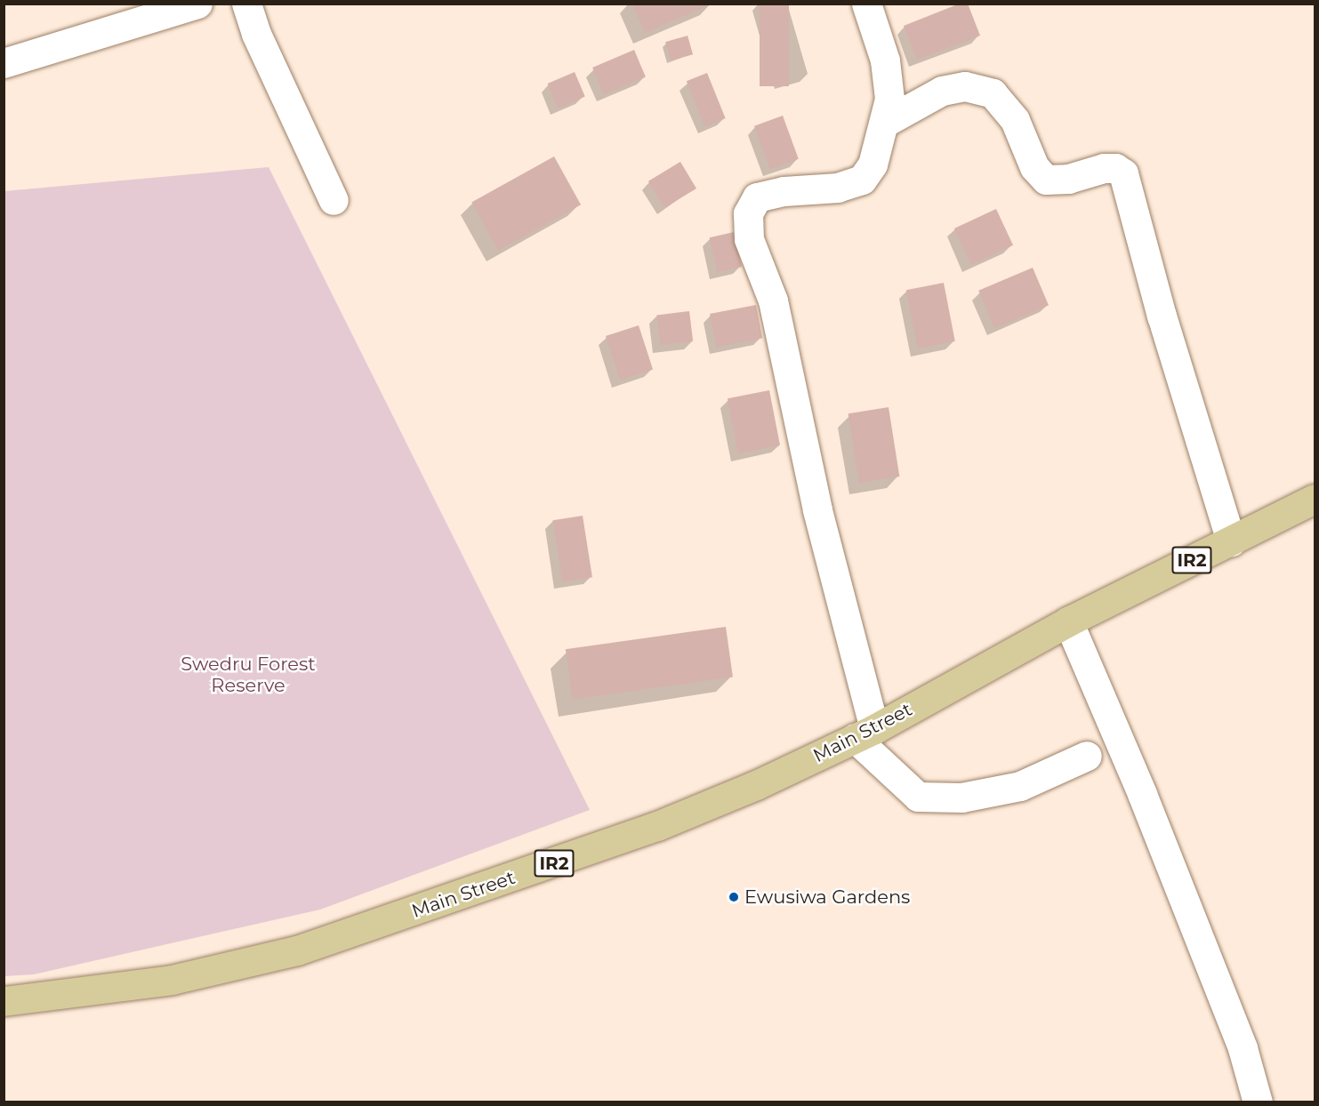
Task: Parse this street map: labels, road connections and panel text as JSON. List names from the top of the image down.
{
  "streets": {
    "main road": ["IR2", "Main Street"]
  },
  "crossings": [
    ["IR2", "Main Street"]
  ],
  "parks": ["Swedru Forest Reserve"],
  "places": ["Ewusiwa Gardens"]
}
